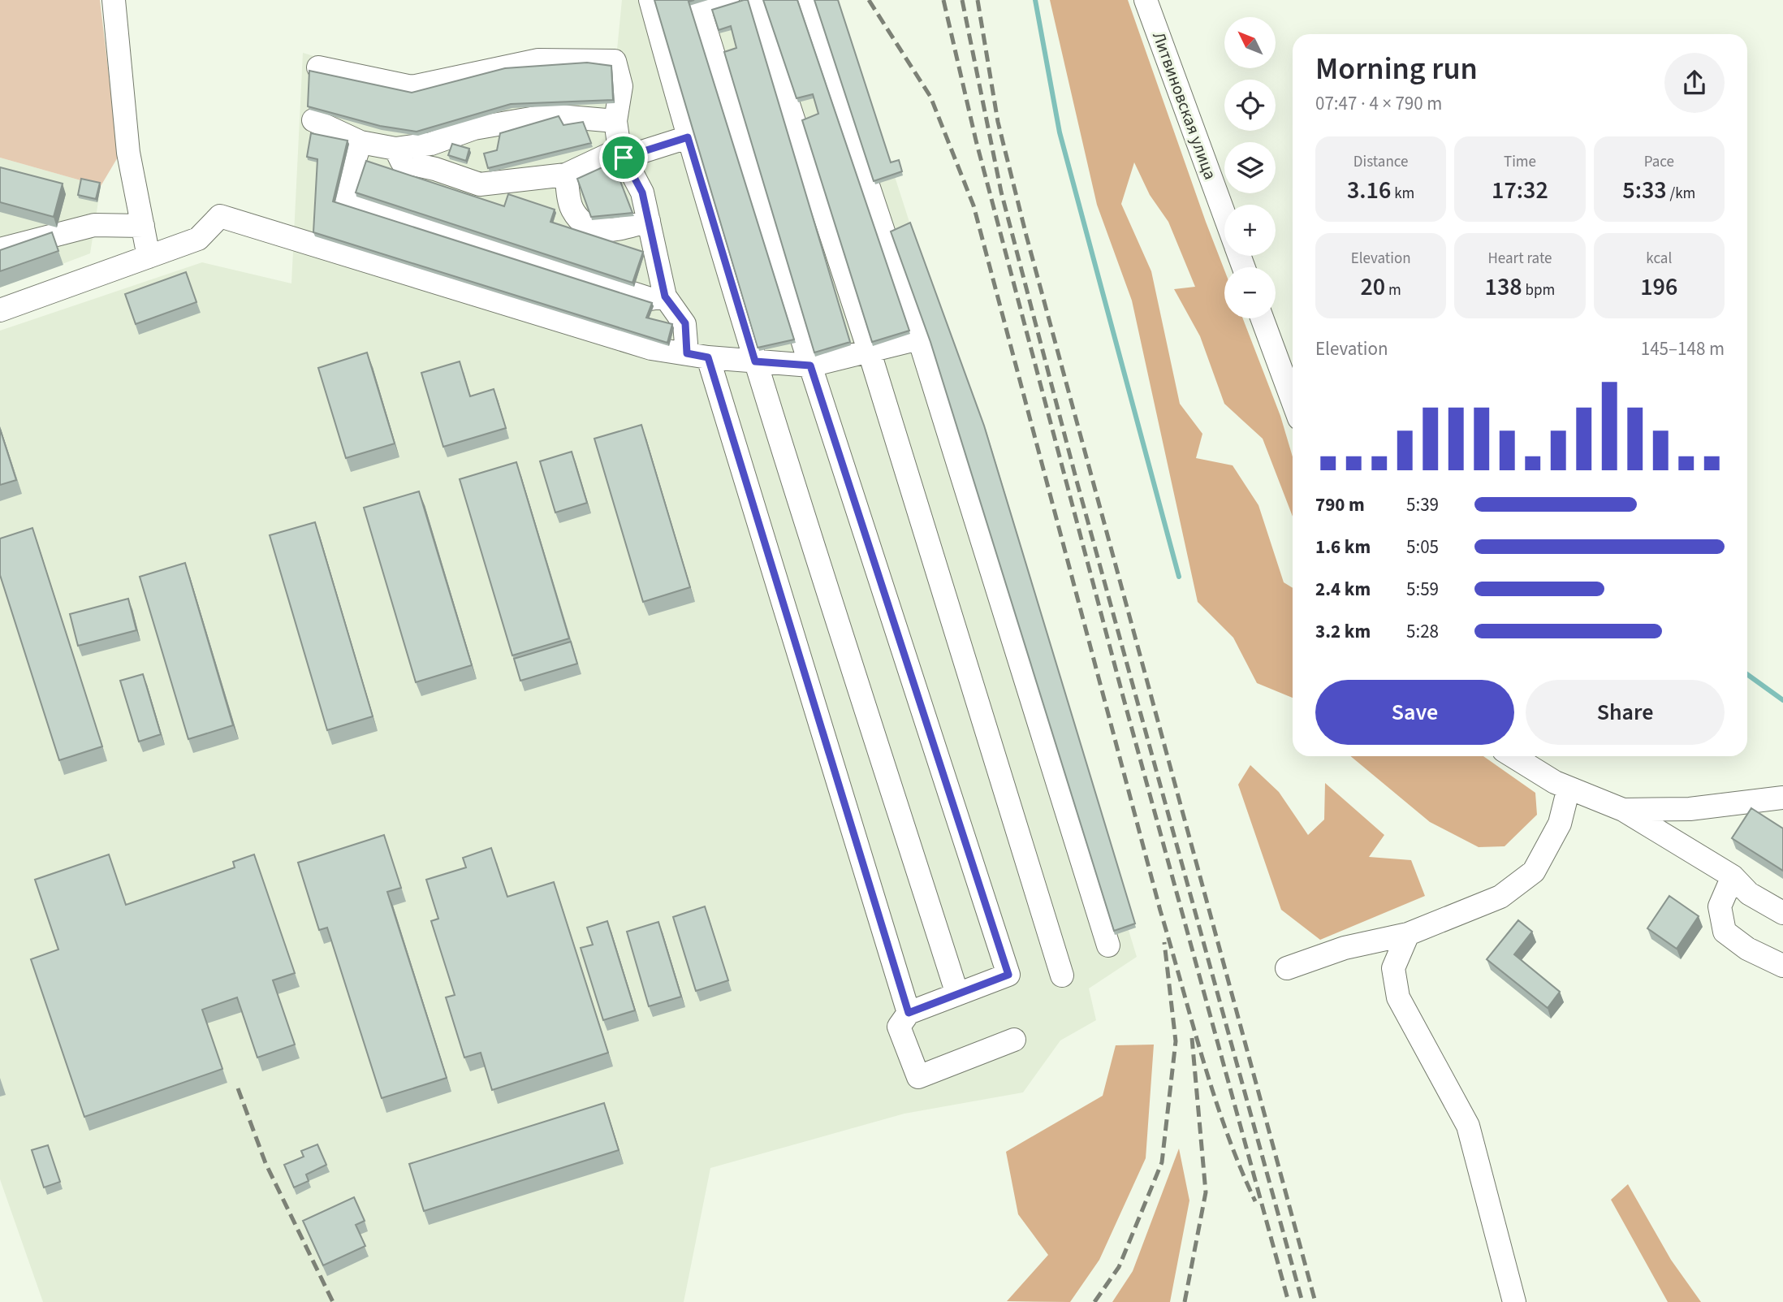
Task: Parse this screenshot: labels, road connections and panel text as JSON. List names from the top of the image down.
{
  "streets": {
    "street": ["Литвиновская улица"]
  },
  "north": "top left",
  "page": {
    "map_buttons": ["+", "−"],
    "heading": ["Morning run", "07:47 · 4 × 790 m"],
    "stats": [
      ["Distance", "3.16 km"],
      ["Time", "17:32"],
      ["Pace", "5:33 /km"],
      ["Elevation", "20 m"],
      ["Heart rate", "138 bpm"],
      ["kcal", "196"]
    ],
    "chart": ["Elevation", "145–148 m"],
    "list": [
      {
        "name": "790 m",
        "note": "5:39"
      },
      {
        "name": "1.6 km",
        "note": "5:05"
      },
      {
        "name": "2.4 km",
        "note": "5:59"
      },
      {
        "name": "3.2 km",
        "note": "5:28"
      }
    ],
    "buttons": ["Save", "Share"]
  }
}
